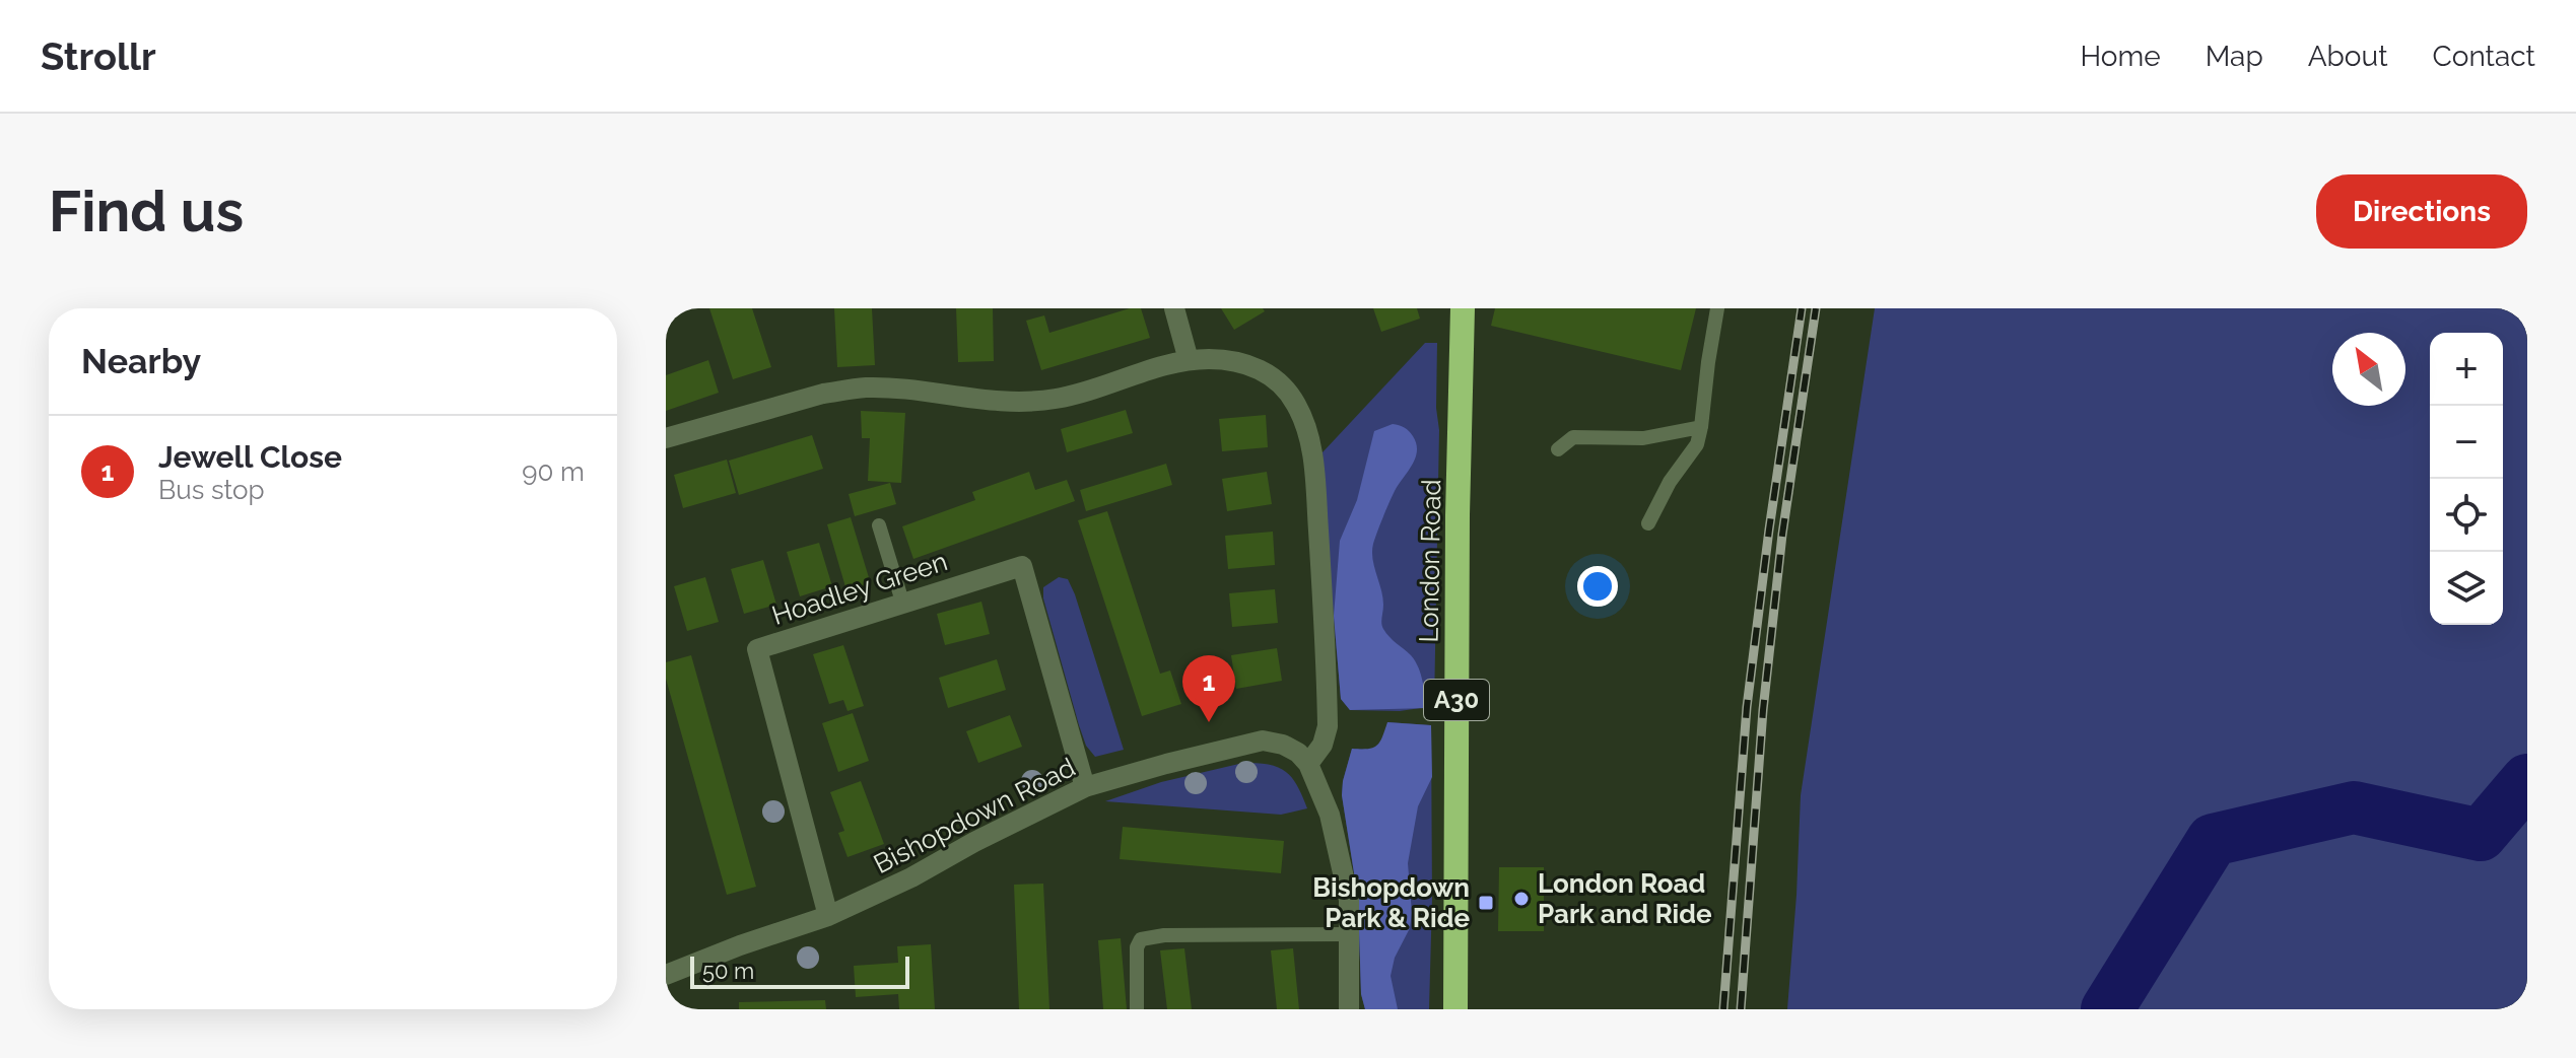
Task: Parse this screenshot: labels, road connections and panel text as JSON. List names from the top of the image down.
{
  "streets": {
    "highway": ["London Road", "A30"],
    "street": ["Hoadley Green", "Bishopdown Road"]
  },
  "crossings": [
    ["Hoadley Green", "Bishopdown Road"]
  ],
  "places": {
    "other": ["London Road Park and Ride"],
    "transit": ["Bishopdown Park & Ride"]
  },
  "scale_bar": "50 m",
  "north": "top left",
  "page": {
    "header": "Strollr",
    "nav": [
      "Home",
      "Map",
      "About",
      "Contact"
    ],
    "buttons": "Directions",
    "title": "Find us",
    "heading": "Nearby",
    "map_buttons": ["+", "−"],
    "list": [
      {
        "mark": "1",
        "name": "Jewell Close",
        "note": "Bus stop",
        "value": "90 m"
      }
    ],
    "pins": "1",
    "scale": "50 m"
  }
}
